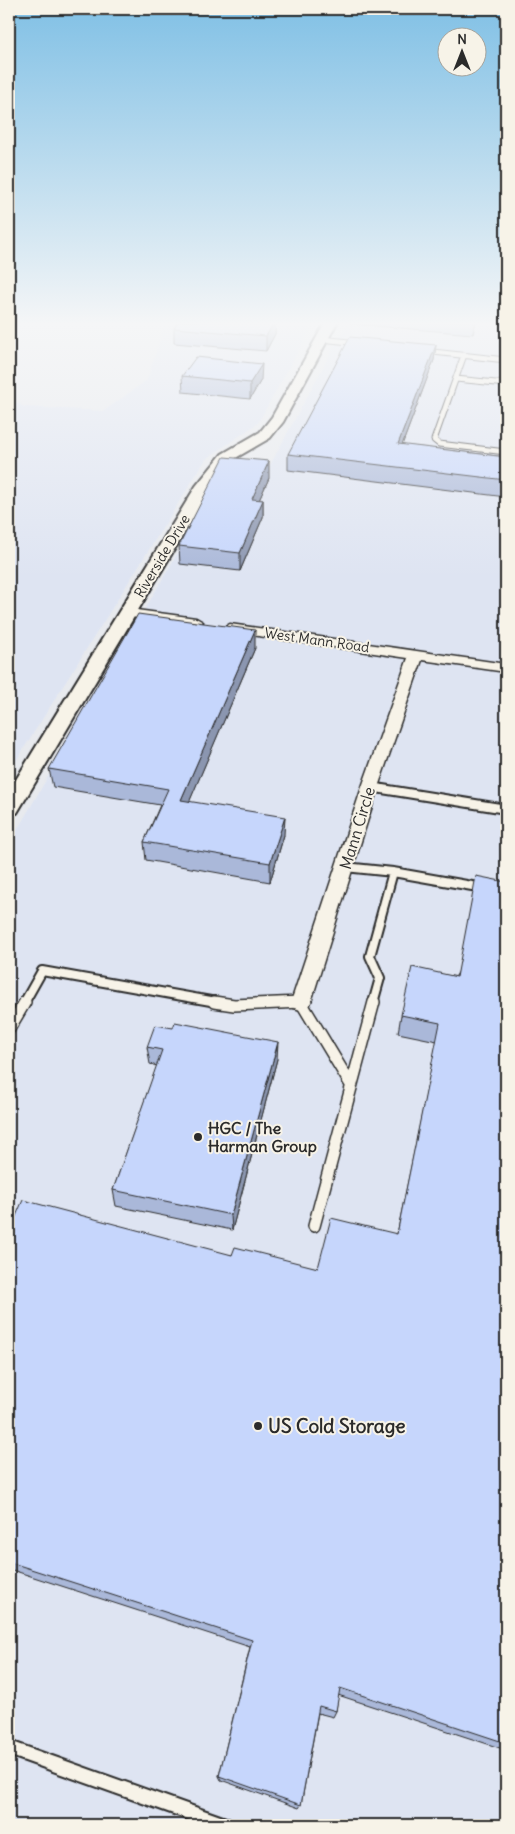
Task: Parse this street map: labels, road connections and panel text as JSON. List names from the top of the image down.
{
  "streets": {
    "street": ["Riverside Drive", "West Mann Road", "Mann Circle"]
  },
  "crossings": [
    ["Riverside Drive", "West Mann Road"],
    ["West Mann Road", "Mann Circle"]
  ],
  "places": ["HGC / The Harman Group", "US Cold Storage"],
  "north": "top"
}
